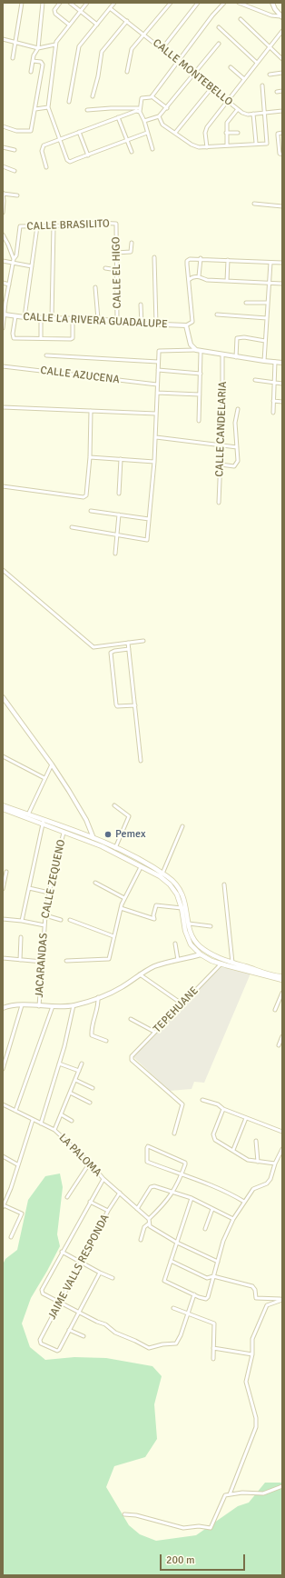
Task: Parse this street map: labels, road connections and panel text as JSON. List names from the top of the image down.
{
  "streets": {
    "street": [
      "CALLE MONTEBELLO",
      "CALLE BRASILITO",
      "CALLE EL HIGO",
      "CALLE LA RIVERA GUADALUPE",
      "CALLE AZUCENA",
      "CALLE CANDELARIA",
      "CALLE ZEQUENO",
      "JACARANDAS",
      "TEPEHUANE",
      "LA PALOMA",
      "JAIME VALLS RESPONDA"
    ]
  },
  "crossings": [
    ["CALLE BRASILITO", "CALLE EL HIGO"],
    ["CALLE EL HIGO", "CALLE LA RIVERA GUADALUPE"],
    ["CALLE ZEQUENO", "JACARANDAS"],
    ["LA PALOMA", "JAIME VALLS RESPONDA"]
  ],
  "places": ["Pemex"],
  "scale_bar": "200 m"
}
